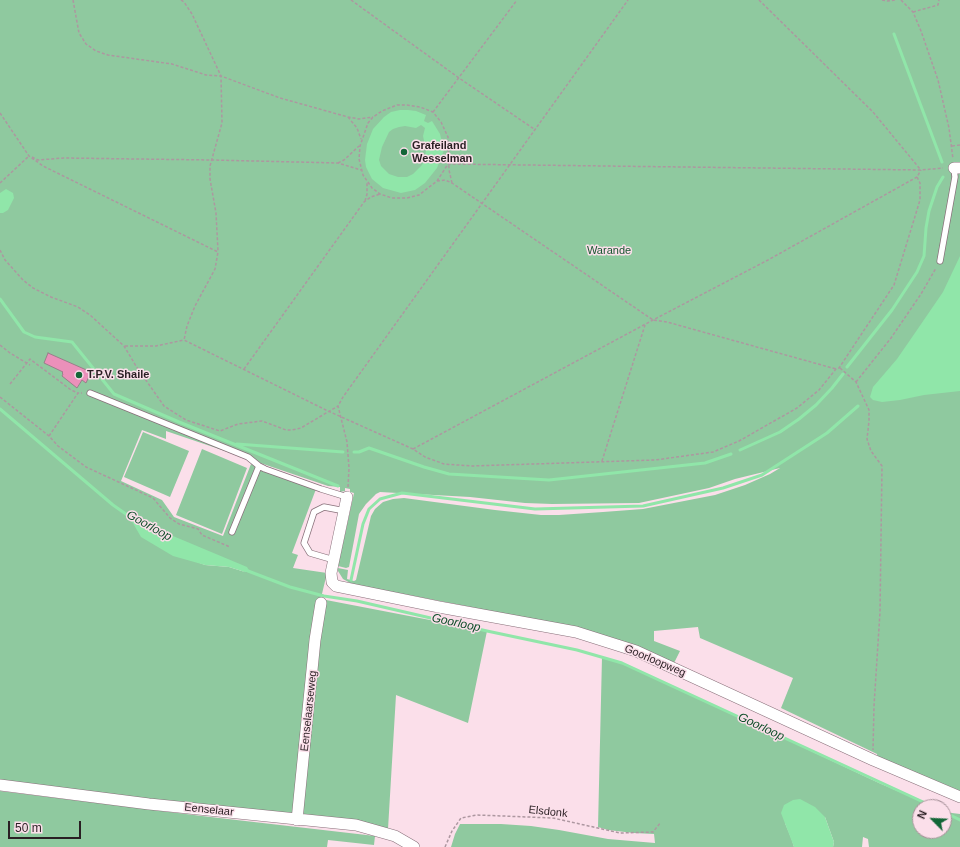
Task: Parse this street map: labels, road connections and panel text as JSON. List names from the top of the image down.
{
  "streets": {
    "street": ["Goorloopweg", "Eenselaarseweg", "Eenselaar"],
    "path": ["Elsdonk"]
  },
  "crossings": [
    ["Eenselaarseweg", "Eenselaar"]
  ],
  "water": ["Goorloop"],
  "parks": ["Warande"],
  "places": ["Grafeiland Wesselman", "T.P.V. Shaile"],
  "scale_bar": "50 m",
  "north": "top left"
}
